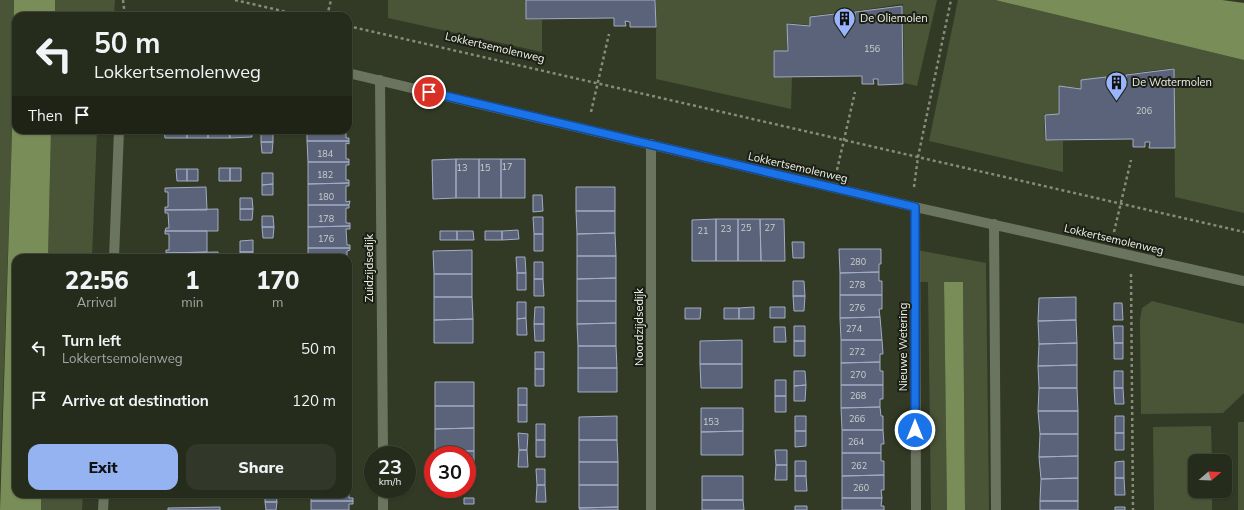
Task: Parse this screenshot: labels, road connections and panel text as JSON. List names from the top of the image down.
{
  "streets": {
    "street": [
      "Lokkertsemolenweg",
      "Zuidzijdsedijk",
      "Noordzijdsedijk",
      "Nieuwe Wetering"
    ]
  },
  "crossings": [
    ["Lokkertsemolenweg", "Zuidzijdsedijk"],
    ["Lokkertsemolenweg", "Noordzijdsedijk"],
    ["Lokkertsemolenweg", "Nieuwe Wetering"]
  ],
  "places": {
    "building": ["De Oliemolen", "De Watermolen"]
  },
  "house_numbers": [
    "156",
    "206",
    "184",
    "17",
    "13",
    "15",
    "182",
    "180",
    "178",
    "25",
    "27",
    "23",
    "21",
    "176",
    "280",
    "278",
    "276",
    "274",
    "272",
    "270",
    "268",
    "266",
    "153",
    "264",
    "262",
    "260"
  ],
  "north": "right",
  "page": {
    "turn": ["50 m", "Lokkertsemolenweg"],
    "then": "Then",
    "eta": [
      "22:56",
      "Arrival",
      "1",
      "min",
      "170",
      "m"
    ],
    "list": [
      {
        "name": "Turn left",
        "note": "Lokkertsemolenweg",
        "value": "50 m"
      },
      {
        "name": "Arrive at destination",
        "value": "120 m"
      }
    ],
    "buttons": ["Exit", "Share"],
    "speed": "23 km/h",
    "limit": "30"
  }
}
